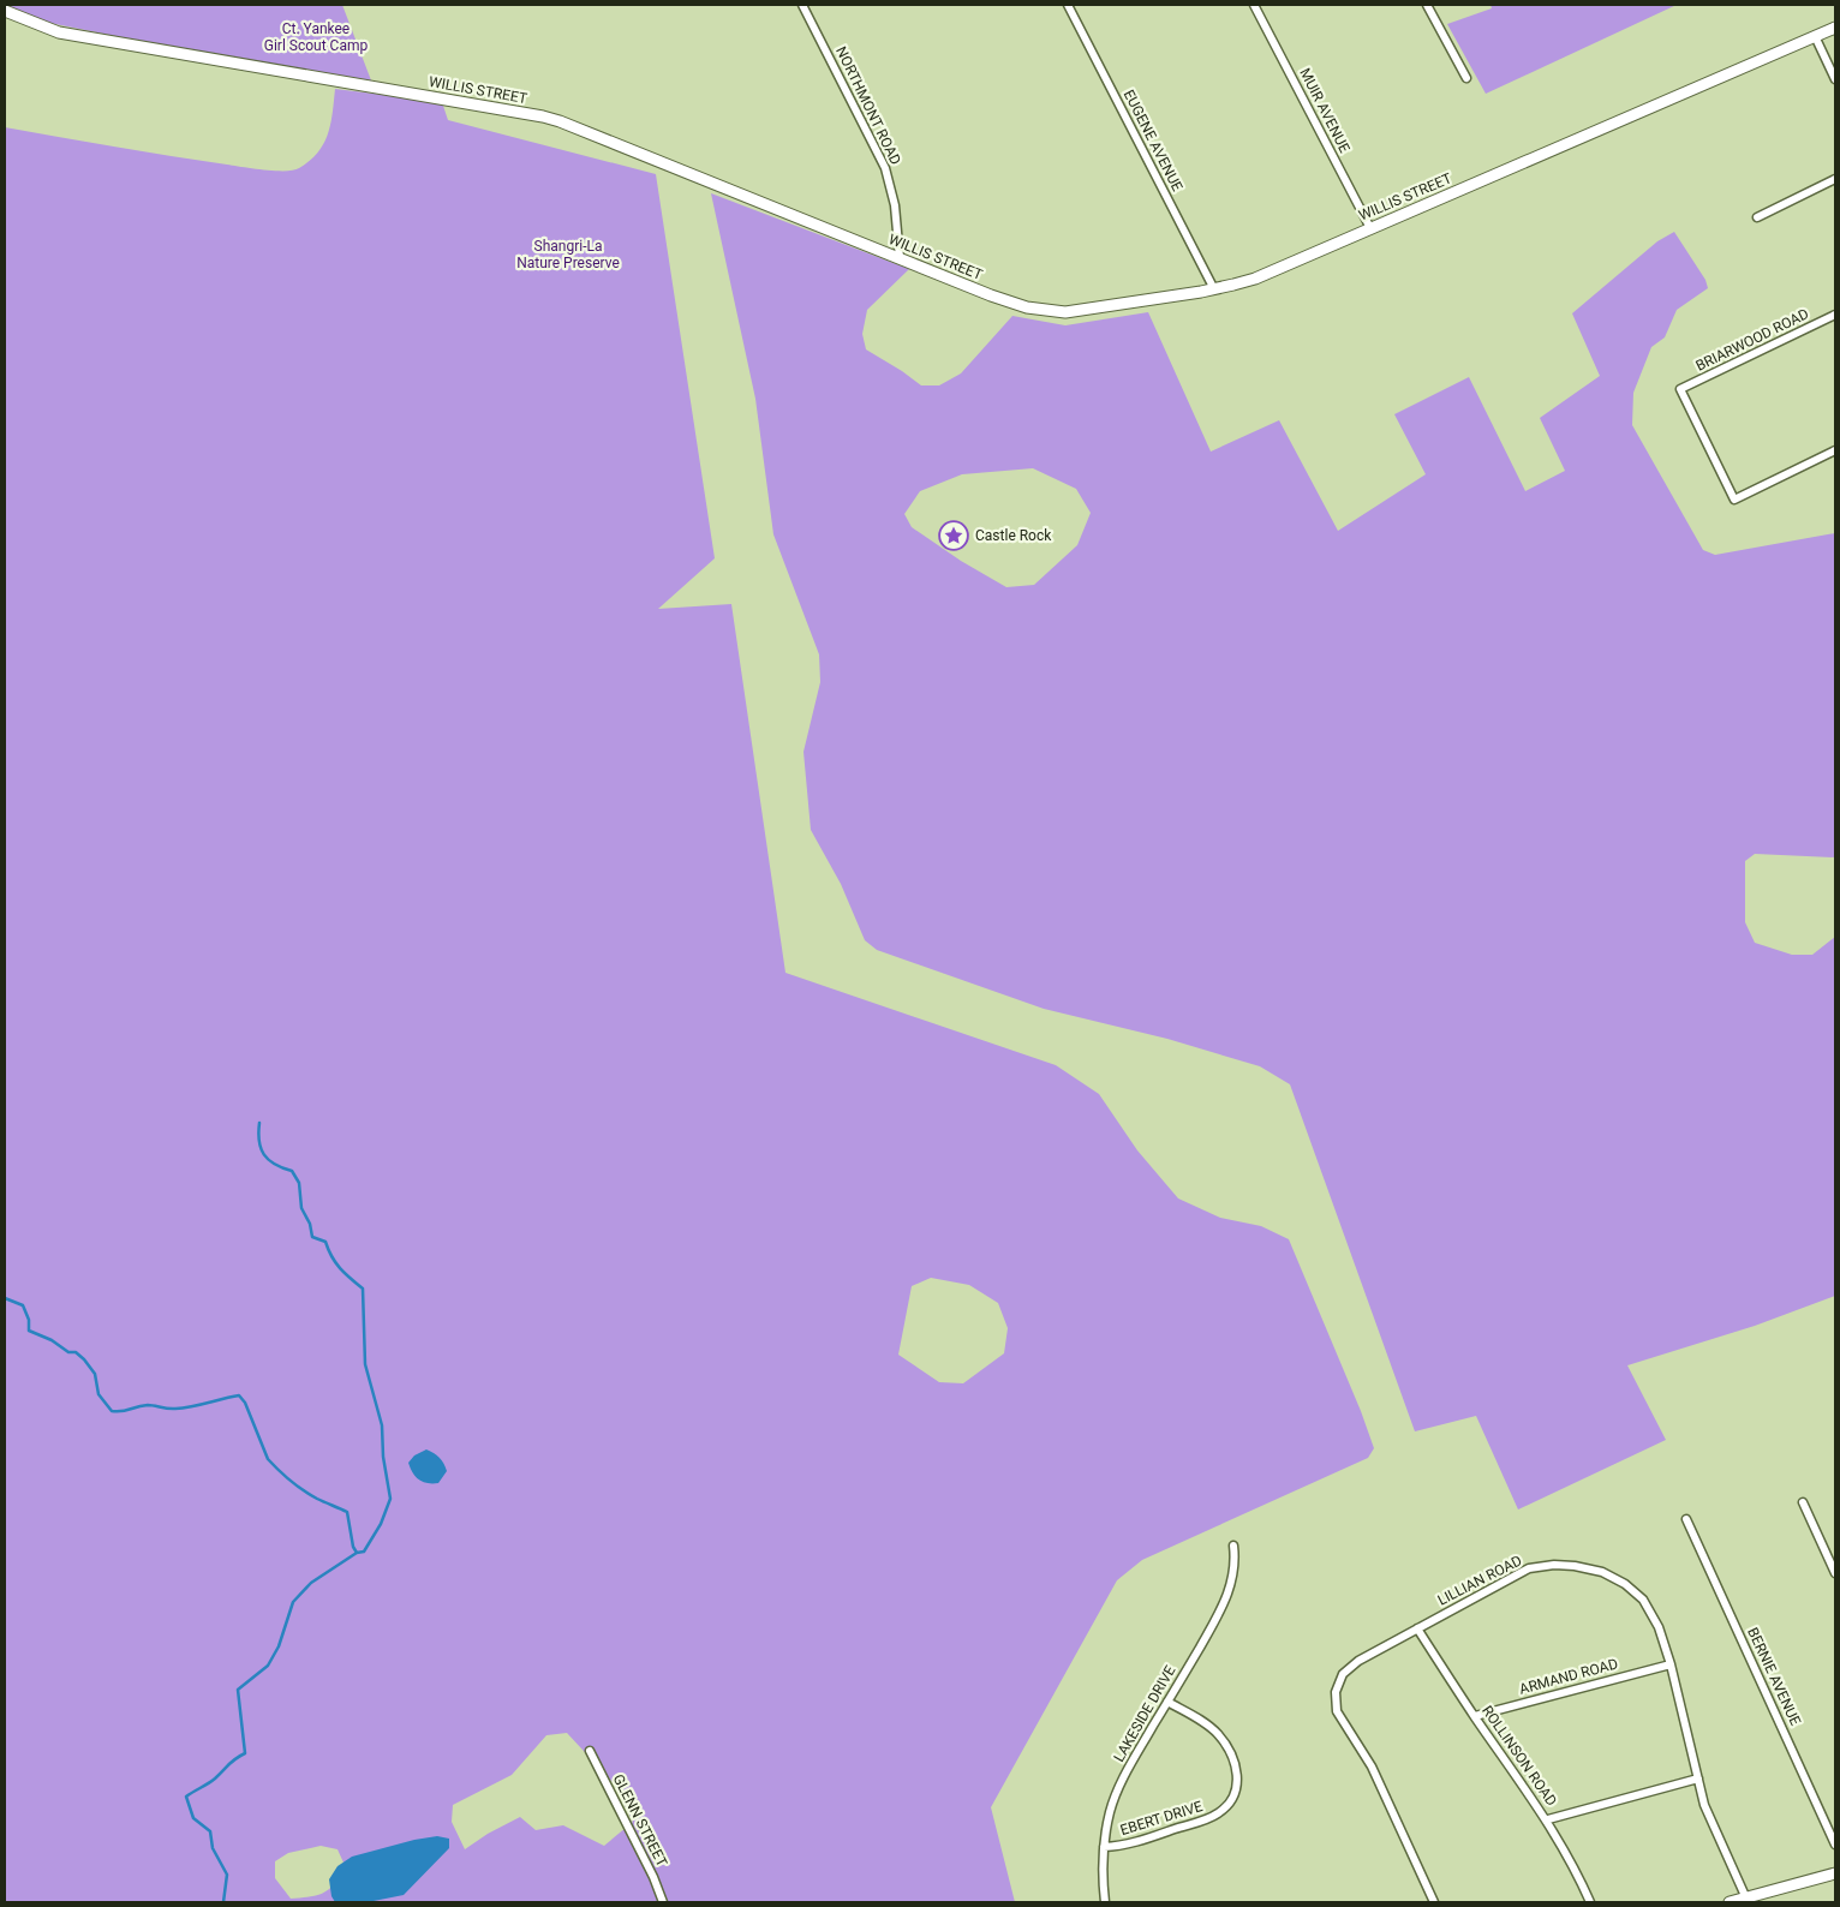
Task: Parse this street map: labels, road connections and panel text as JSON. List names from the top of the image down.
{
  "streets": {
    "main road": ["WILLIS STREET"],
    "street": [
      "NORTHMONT ROAD",
      "MUIR AVENUE",
      "EUGENE AVENUE",
      "BRIARWOOD ROAD",
      "LILLIAN ROAD",
      "ARMAND ROAD",
      "BERNIE AVENUE",
      "LAKESIDE DRIVE",
      "ROLLINSON ROAD",
      "EBERT DRIVE",
      "GLENN STREET"
    ]
  },
  "crossings": [
    ["WILLIS STREET", "NORTHMONT ROAD"],
    ["WILLIS STREET", "MUIR AVENUE"],
    ["WILLIS STREET", "EUGENE AVENUE"],
    ["LILLIAN ROAD", "ARMAND ROAD"],
    ["LILLIAN ROAD", "ROLLINSON ROAD"],
    ["ARMAND ROAD", "ROLLINSON ROAD"],
    ["LAKESIDE DRIVE", "EBERT DRIVE"]
  ],
  "parks": ["Ct. Yankee Girl Scout Camp", "Shangri-La Nature Preserve"],
  "places": {
    "place": ["Castle Rock"]
  }
}
